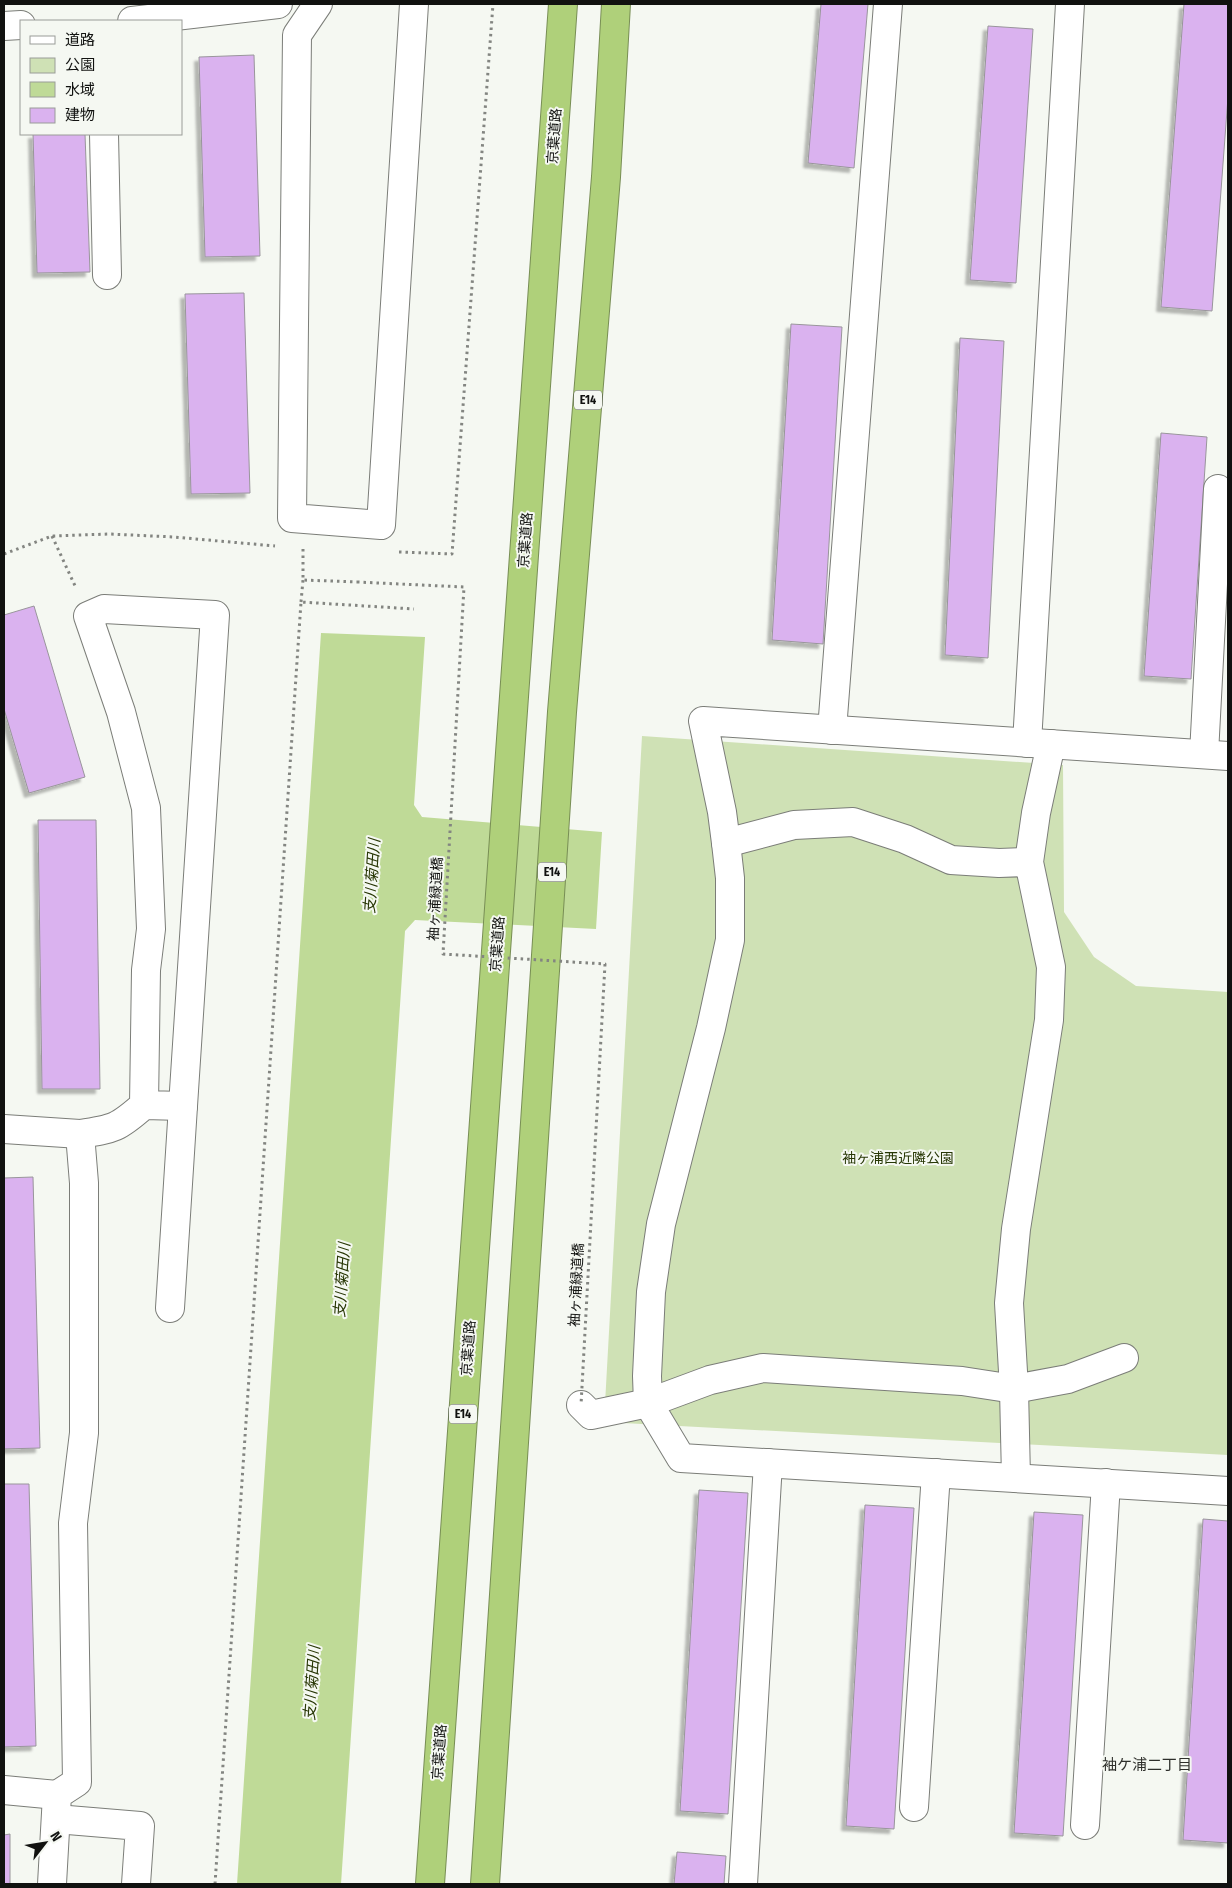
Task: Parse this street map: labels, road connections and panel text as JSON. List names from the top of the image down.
{
  "streets": {
    "highway": ["京葉道路", "E14"],
    "path": ["袖ヶ浦緑道橋"]
  },
  "districts": ["袖ケ浦二丁目"],
  "water": ["支川菊田川"],
  "parks": ["袖ヶ浦西近隣公園"],
  "legend": [
    "道路",
    "公園",
    "水域",
    "建物"
  ],
  "north": "top right"
}
